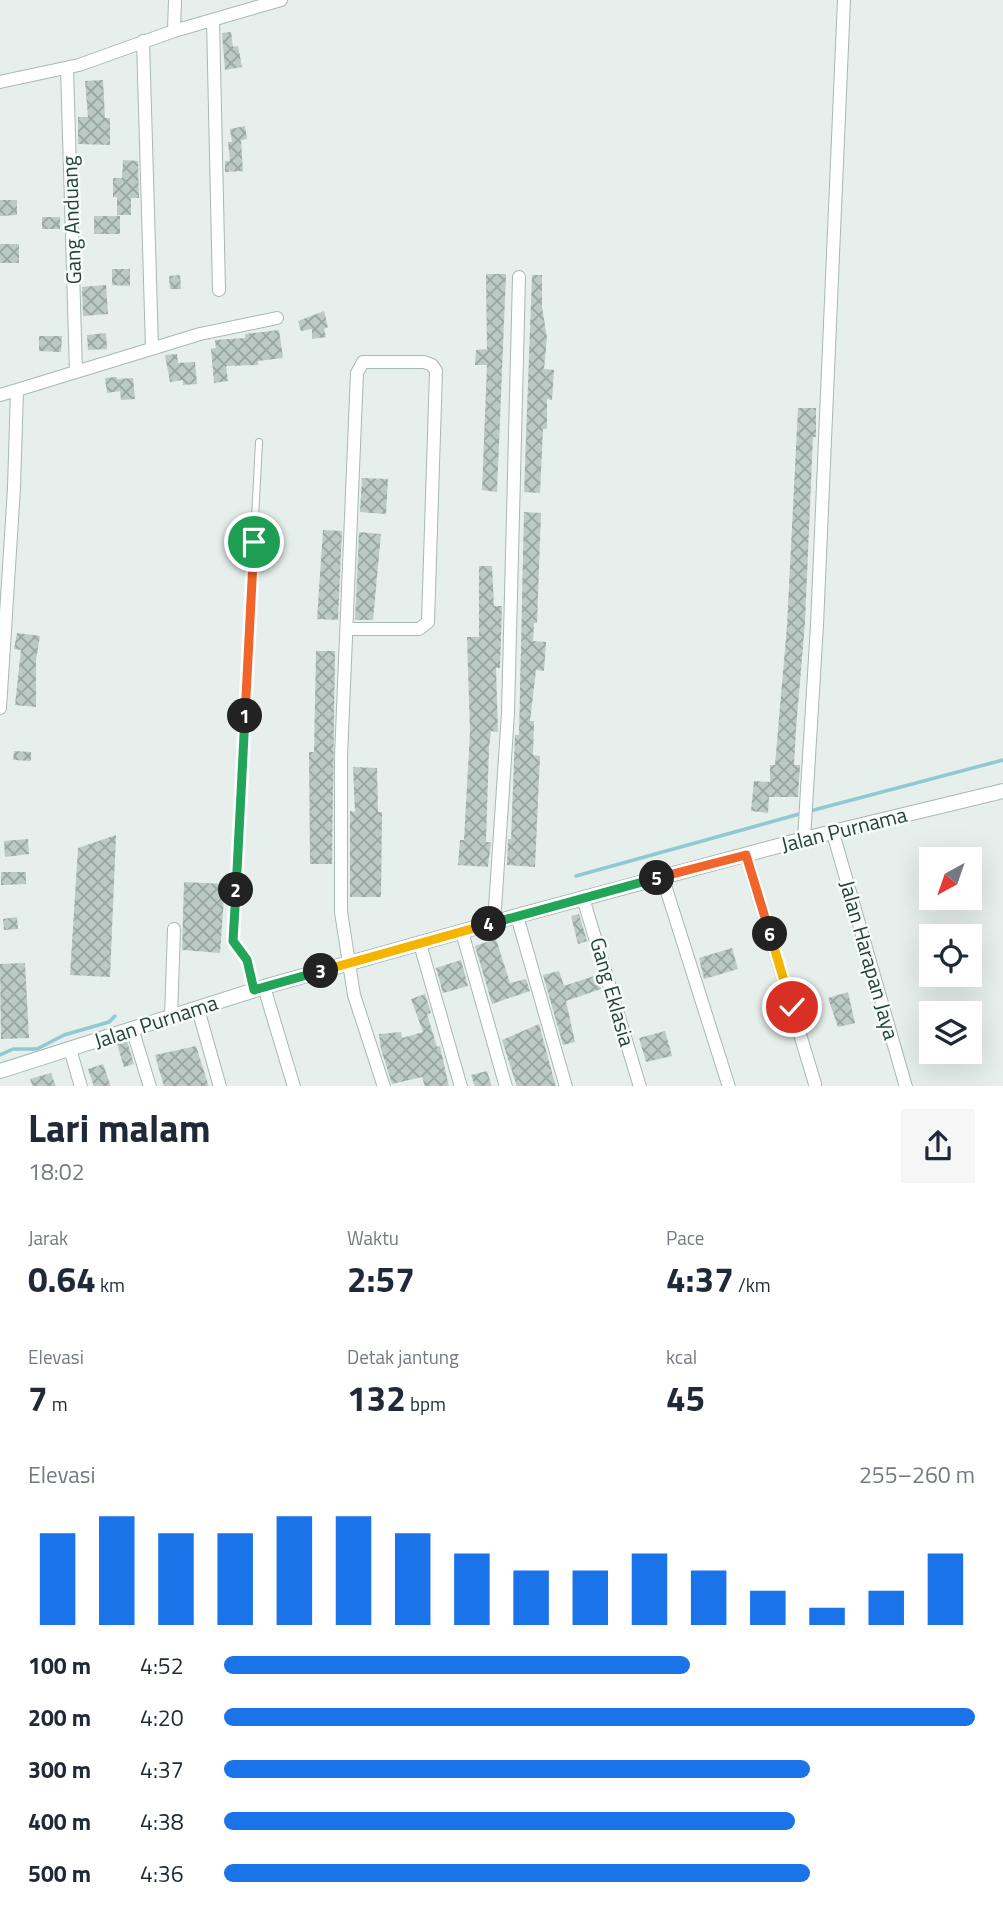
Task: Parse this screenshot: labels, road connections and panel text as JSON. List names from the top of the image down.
{
  "streets": {
    "street": [
      "Gang Anduang",
      "Jalan Purnama",
      "Jalan Harapan Jaya",
      "Gang Eklasia"
    ]
  },
  "crossings": [
    ["Jalan Purnama", "Jalan Harapan Jaya"],
    ["Jalan Purnama", "Gang Eklasia"]
  ],
  "north": "bottom left",
  "page": {
    "pins": [
      "1",
      "5",
      "2",
      "4",
      "6",
      "3"
    ],
    "heading": ["Lari malam", "18:02"],
    "stats": [
      ["Jarak", "0.64 km"],
      ["Waktu", "2:57"],
      ["Pace", "4:37 /km"],
      ["Elevasi", "7 m"],
      ["Detak jantung", "132 bpm"],
      ["kcal", "45"]
    ],
    "chart": ["Elevasi", "255–260 m"],
    "list": [
      {
        "name": "100 m",
        "note": "4:52"
      },
      {
        "name": "200 m",
        "note": "4:20"
      },
      {
        "name": "300 m",
        "note": "4:37"
      },
      {
        "name": "400 m",
        "note": "4:38"
      },
      {
        "name": "500 m",
        "note": "4:36"
      }
    ]
  }
}
